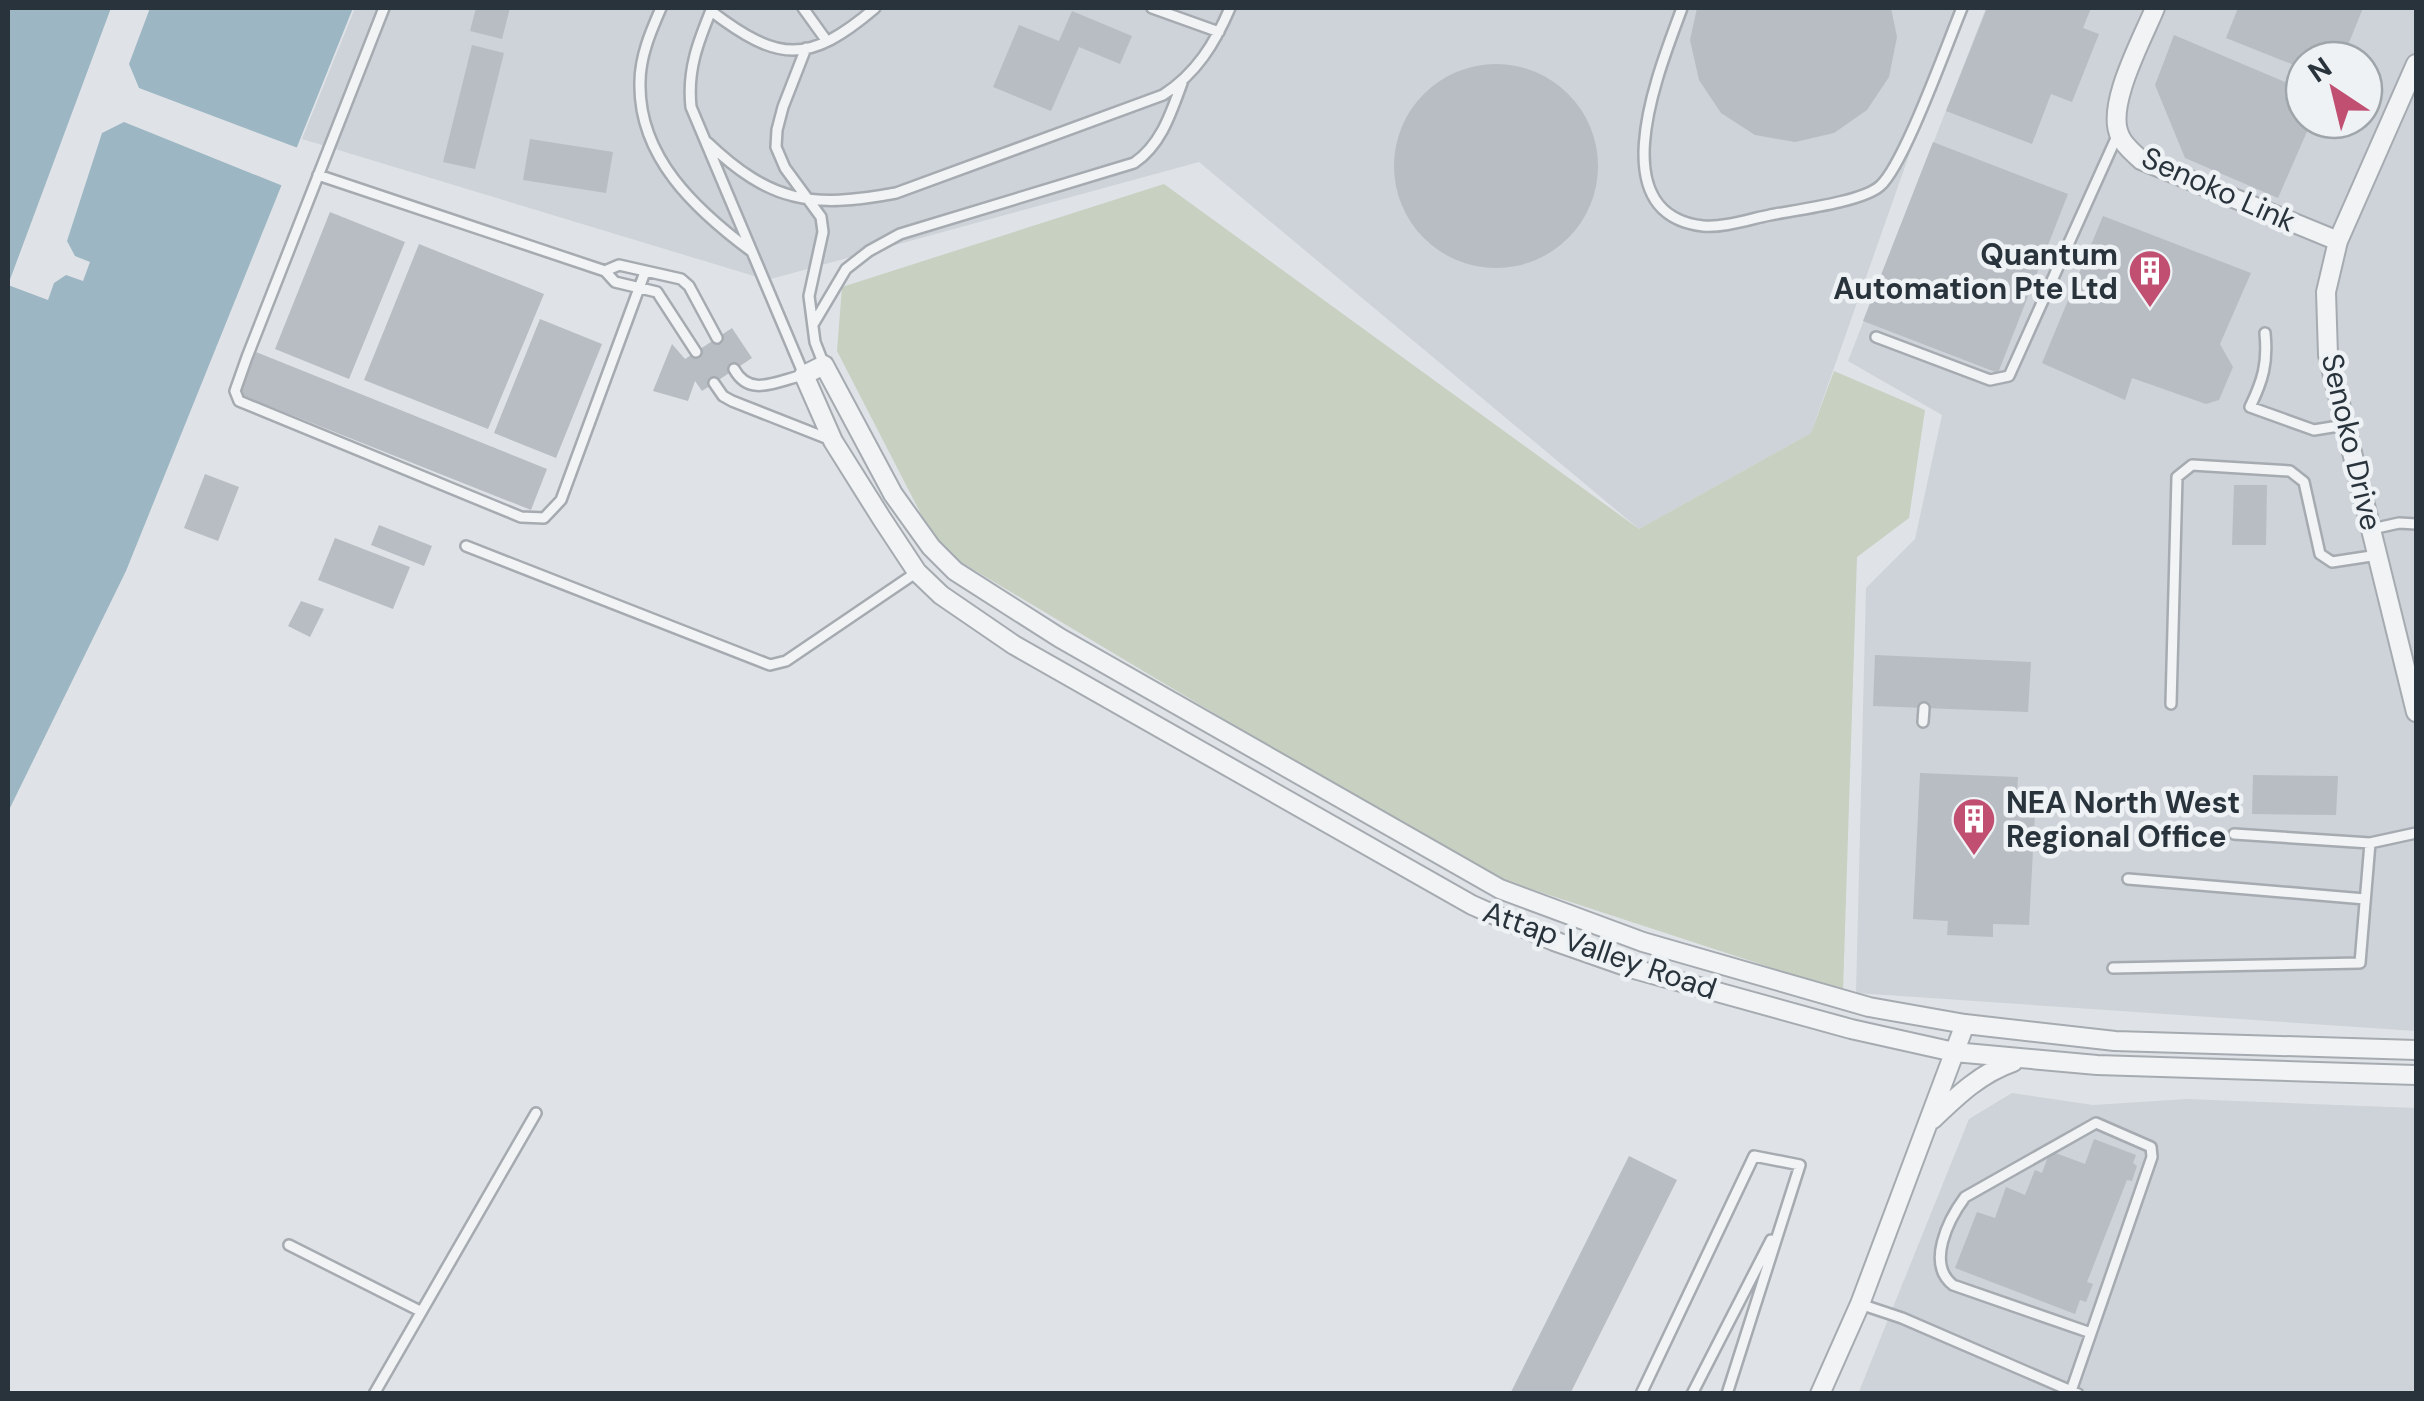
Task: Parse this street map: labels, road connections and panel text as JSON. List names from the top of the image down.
{
  "streets": {
    "street": ["Senoko Link", "Senoko Drive", "Attap Valley Road"]
  },
  "crossings": [
    ["Senoko Link", "Senoko Drive"]
  ],
  "places": {
    "building": ["Quantum Automation Pte Ltd", "NEA North West Regional Office"]
  },
  "north": "top left"
}
